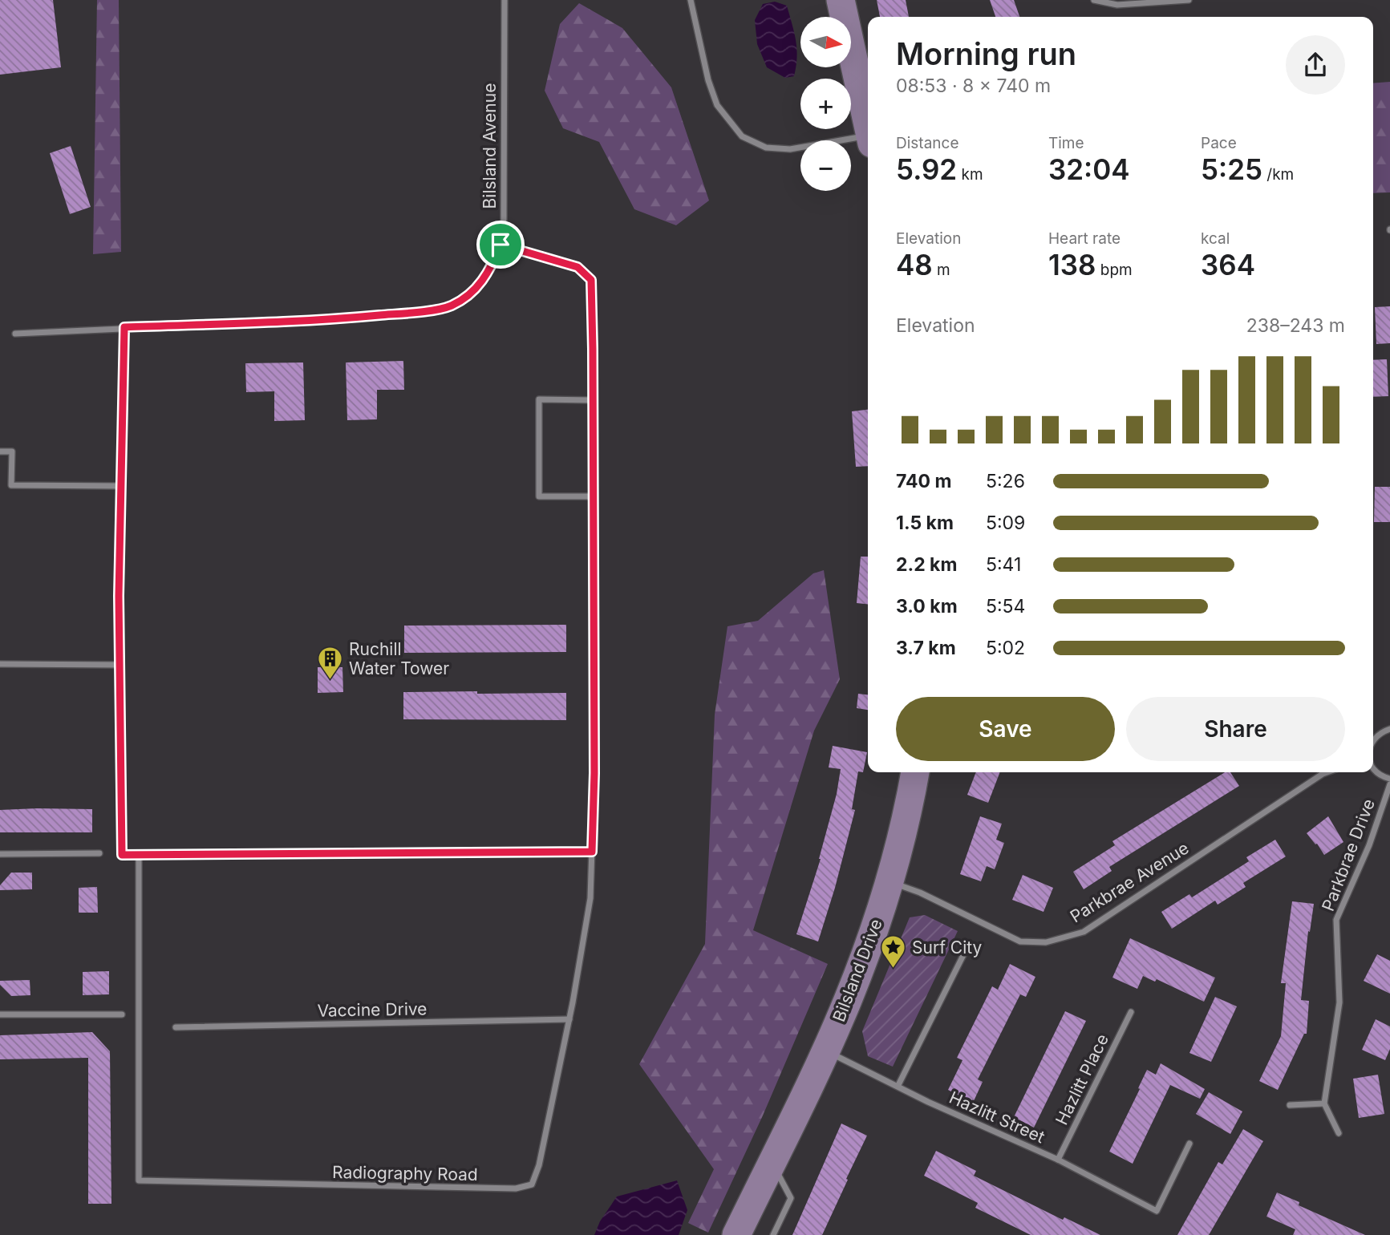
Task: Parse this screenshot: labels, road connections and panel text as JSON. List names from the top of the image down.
{
  "streets": {
    "main road": ["Bilsland Drive"],
    "street": [
      "Bilsland Avenue",
      "Parkbrae Drive",
      "Parkbrae Avenue",
      "Vaccine Drive",
      "Hazlitt Place",
      "Hazlitt Street",
      "Radiography Road"
    ]
  },
  "crossings": [
    ["Bilsland Avenue", "Radiography Road"],
    ["Parkbrae Avenue", "Bilsland Drive"],
    ["Bilsland Drive", "Hazlitt Street"],
    ["Vaccine Drive", "Radiography Road"],
    ["Hazlitt Place", "Hazlitt Street"]
  ],
  "places": {
    "building": ["Ruchill Water Tower"],
    "place": ["Surf City"]
  },
  "north": "right",
  "page": {
    "map_buttons": ["+", "−"],
    "heading": ["Morning run", "08:53 · 8 × 740 m"],
    "stats": [
      ["Distance", "5.92 km"],
      ["Time", "32:04"],
      ["Pace", "5:25 /km"],
      ["Elevation", "48 m"],
      ["Heart rate", "138 bpm"],
      ["kcal", "364"]
    ],
    "chart": ["Elevation", "238–243 m"],
    "list": [
      {
        "name": "740 m",
        "note": "5:26"
      },
      {
        "name": "1.5 km",
        "note": "5:09"
      },
      {
        "name": "2.2 km",
        "note": "5:41"
      },
      {
        "name": "3.0 km",
        "note": "5:54"
      },
      {
        "name": "3.7 km",
        "note": "5:02"
      }
    ],
    "buttons": ["Save", "Share"]
  }
}
